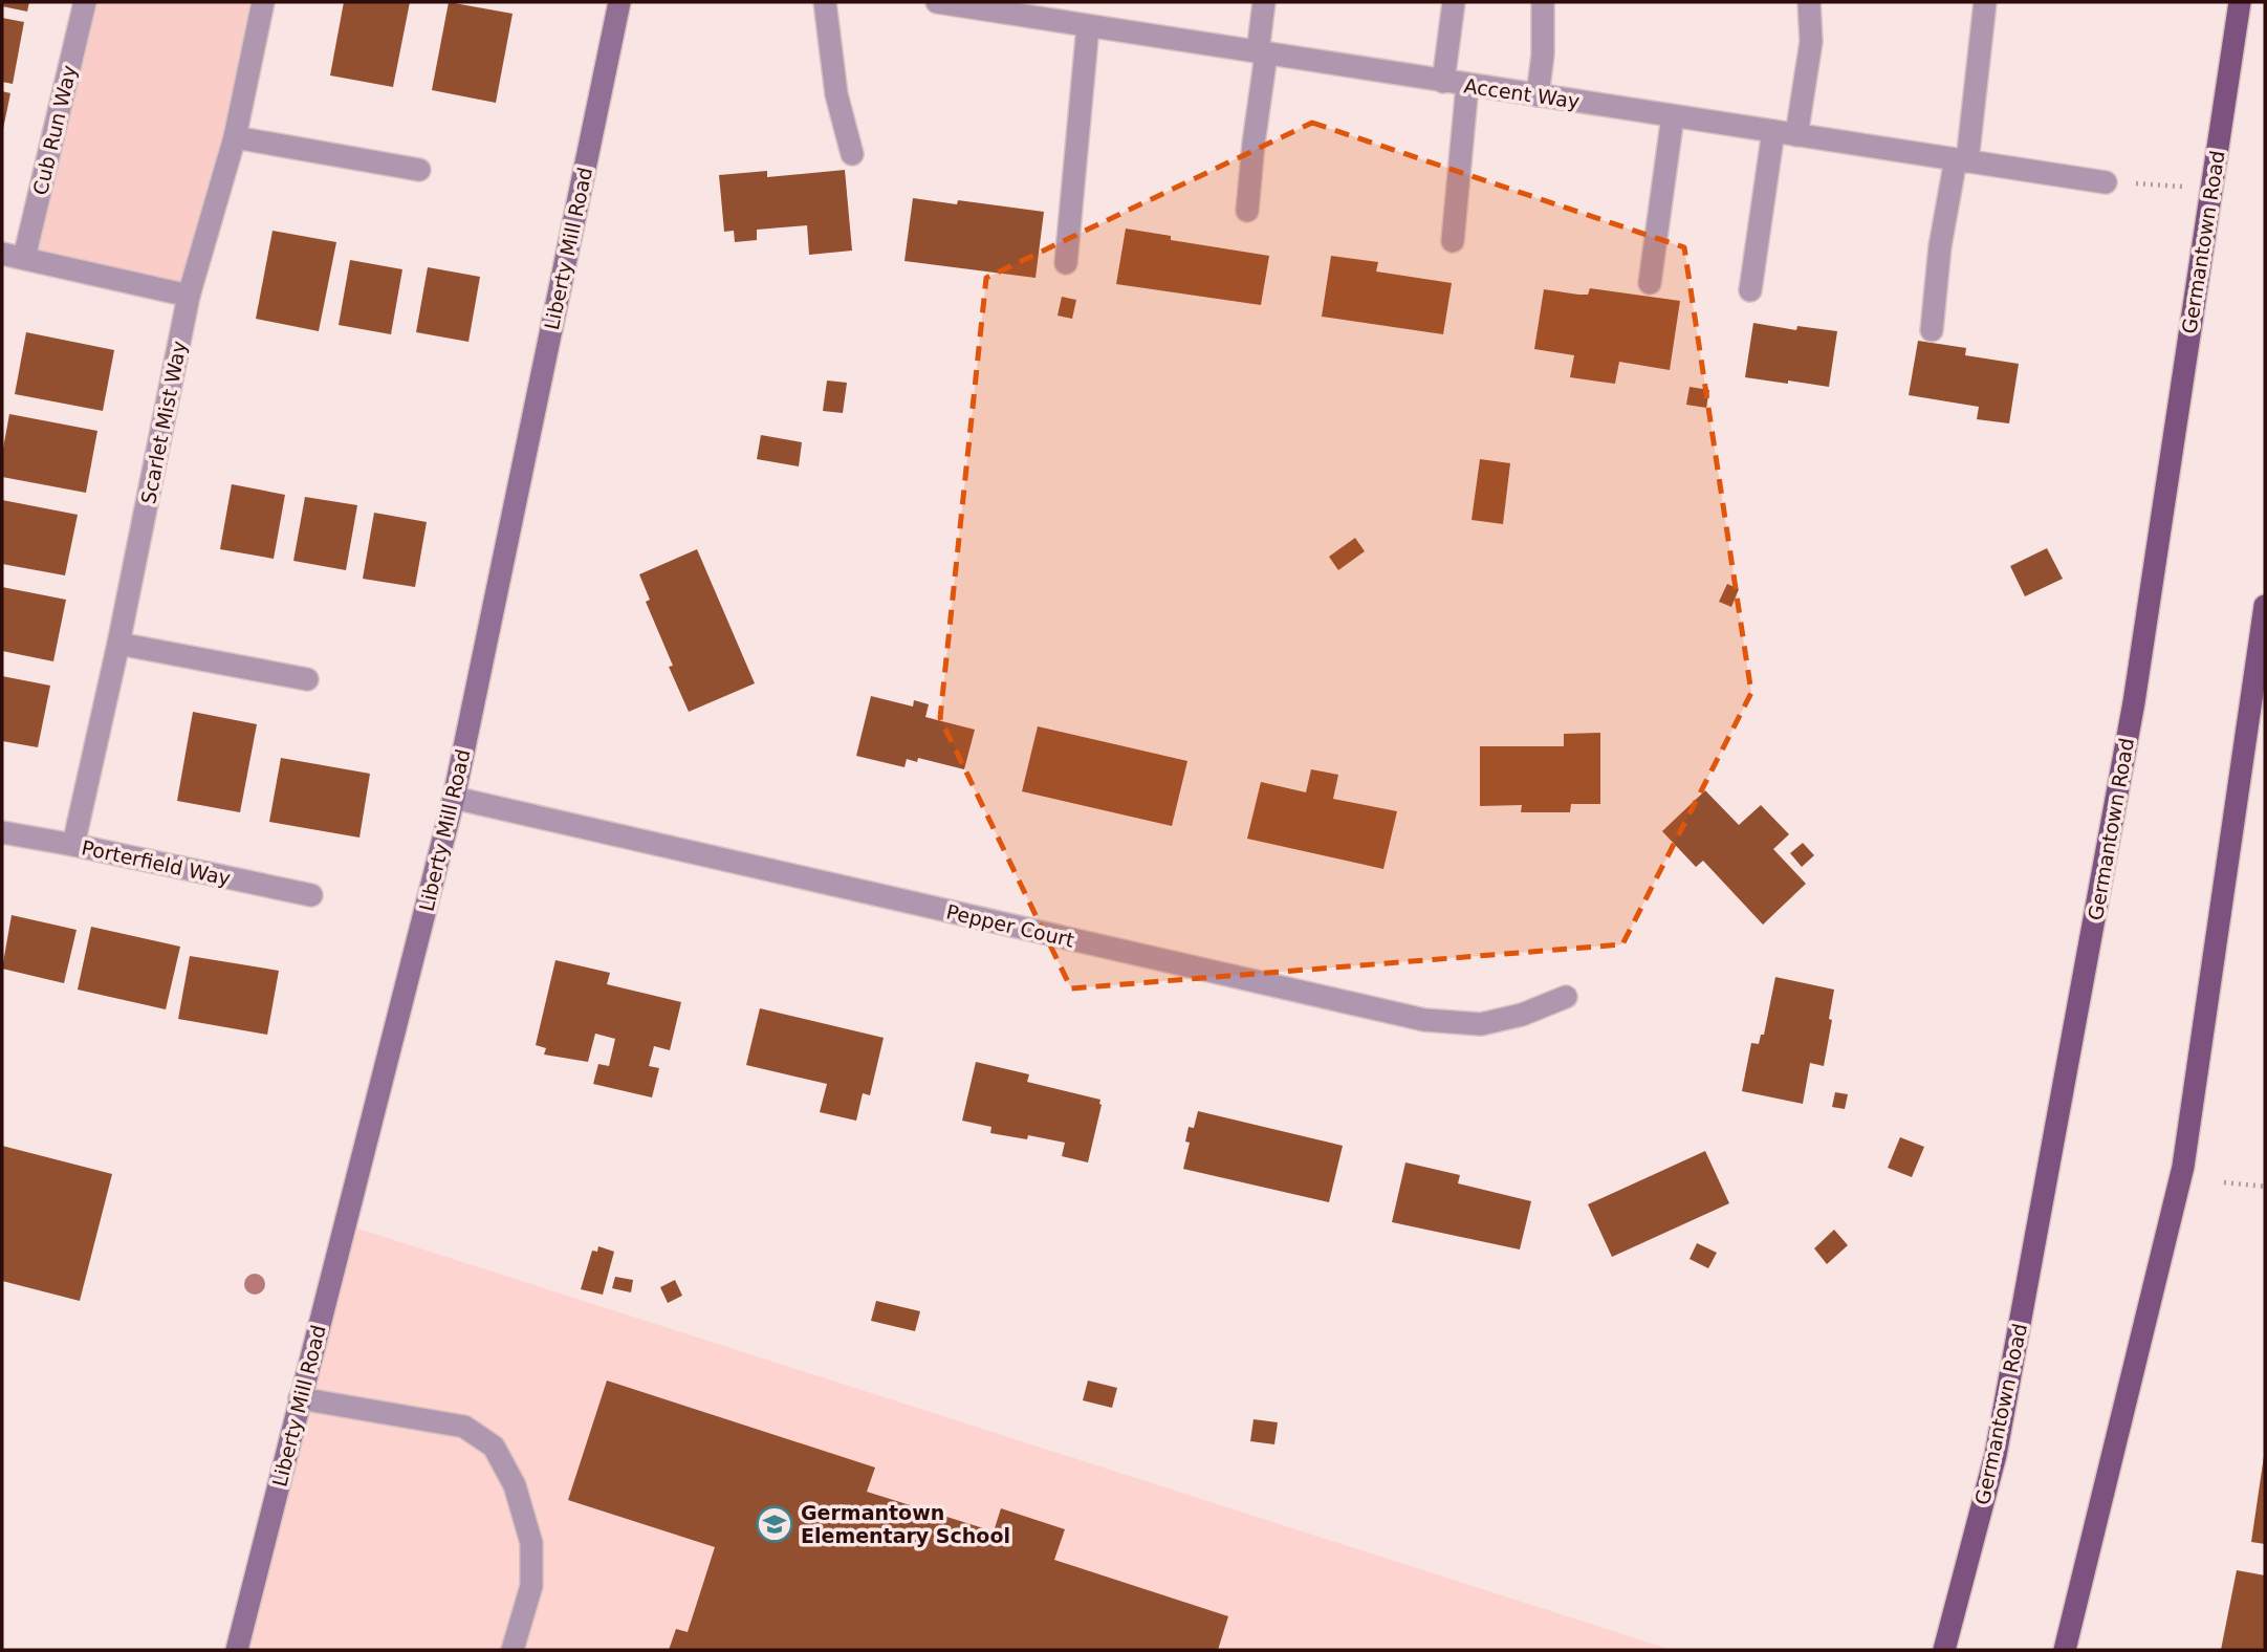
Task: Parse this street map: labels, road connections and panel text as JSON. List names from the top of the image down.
{
  "streets": {
    "main road": ["Germantown Road"],
    "street": [
      "Accent Way",
      "Cub Run Way",
      "Liberty Mill Road",
      "Scarlet Mist Way",
      "Porterfield Way",
      "Pepper Court"
    ]
  },
  "crossings": [
    ["Liberty Mill Road", "Pepper Court"],
    ["Scarlet Mist Way", "Porterfield Way"]
  ],
  "places": {
    "school or university": ["Germantown Elementary School"]
  }
}
